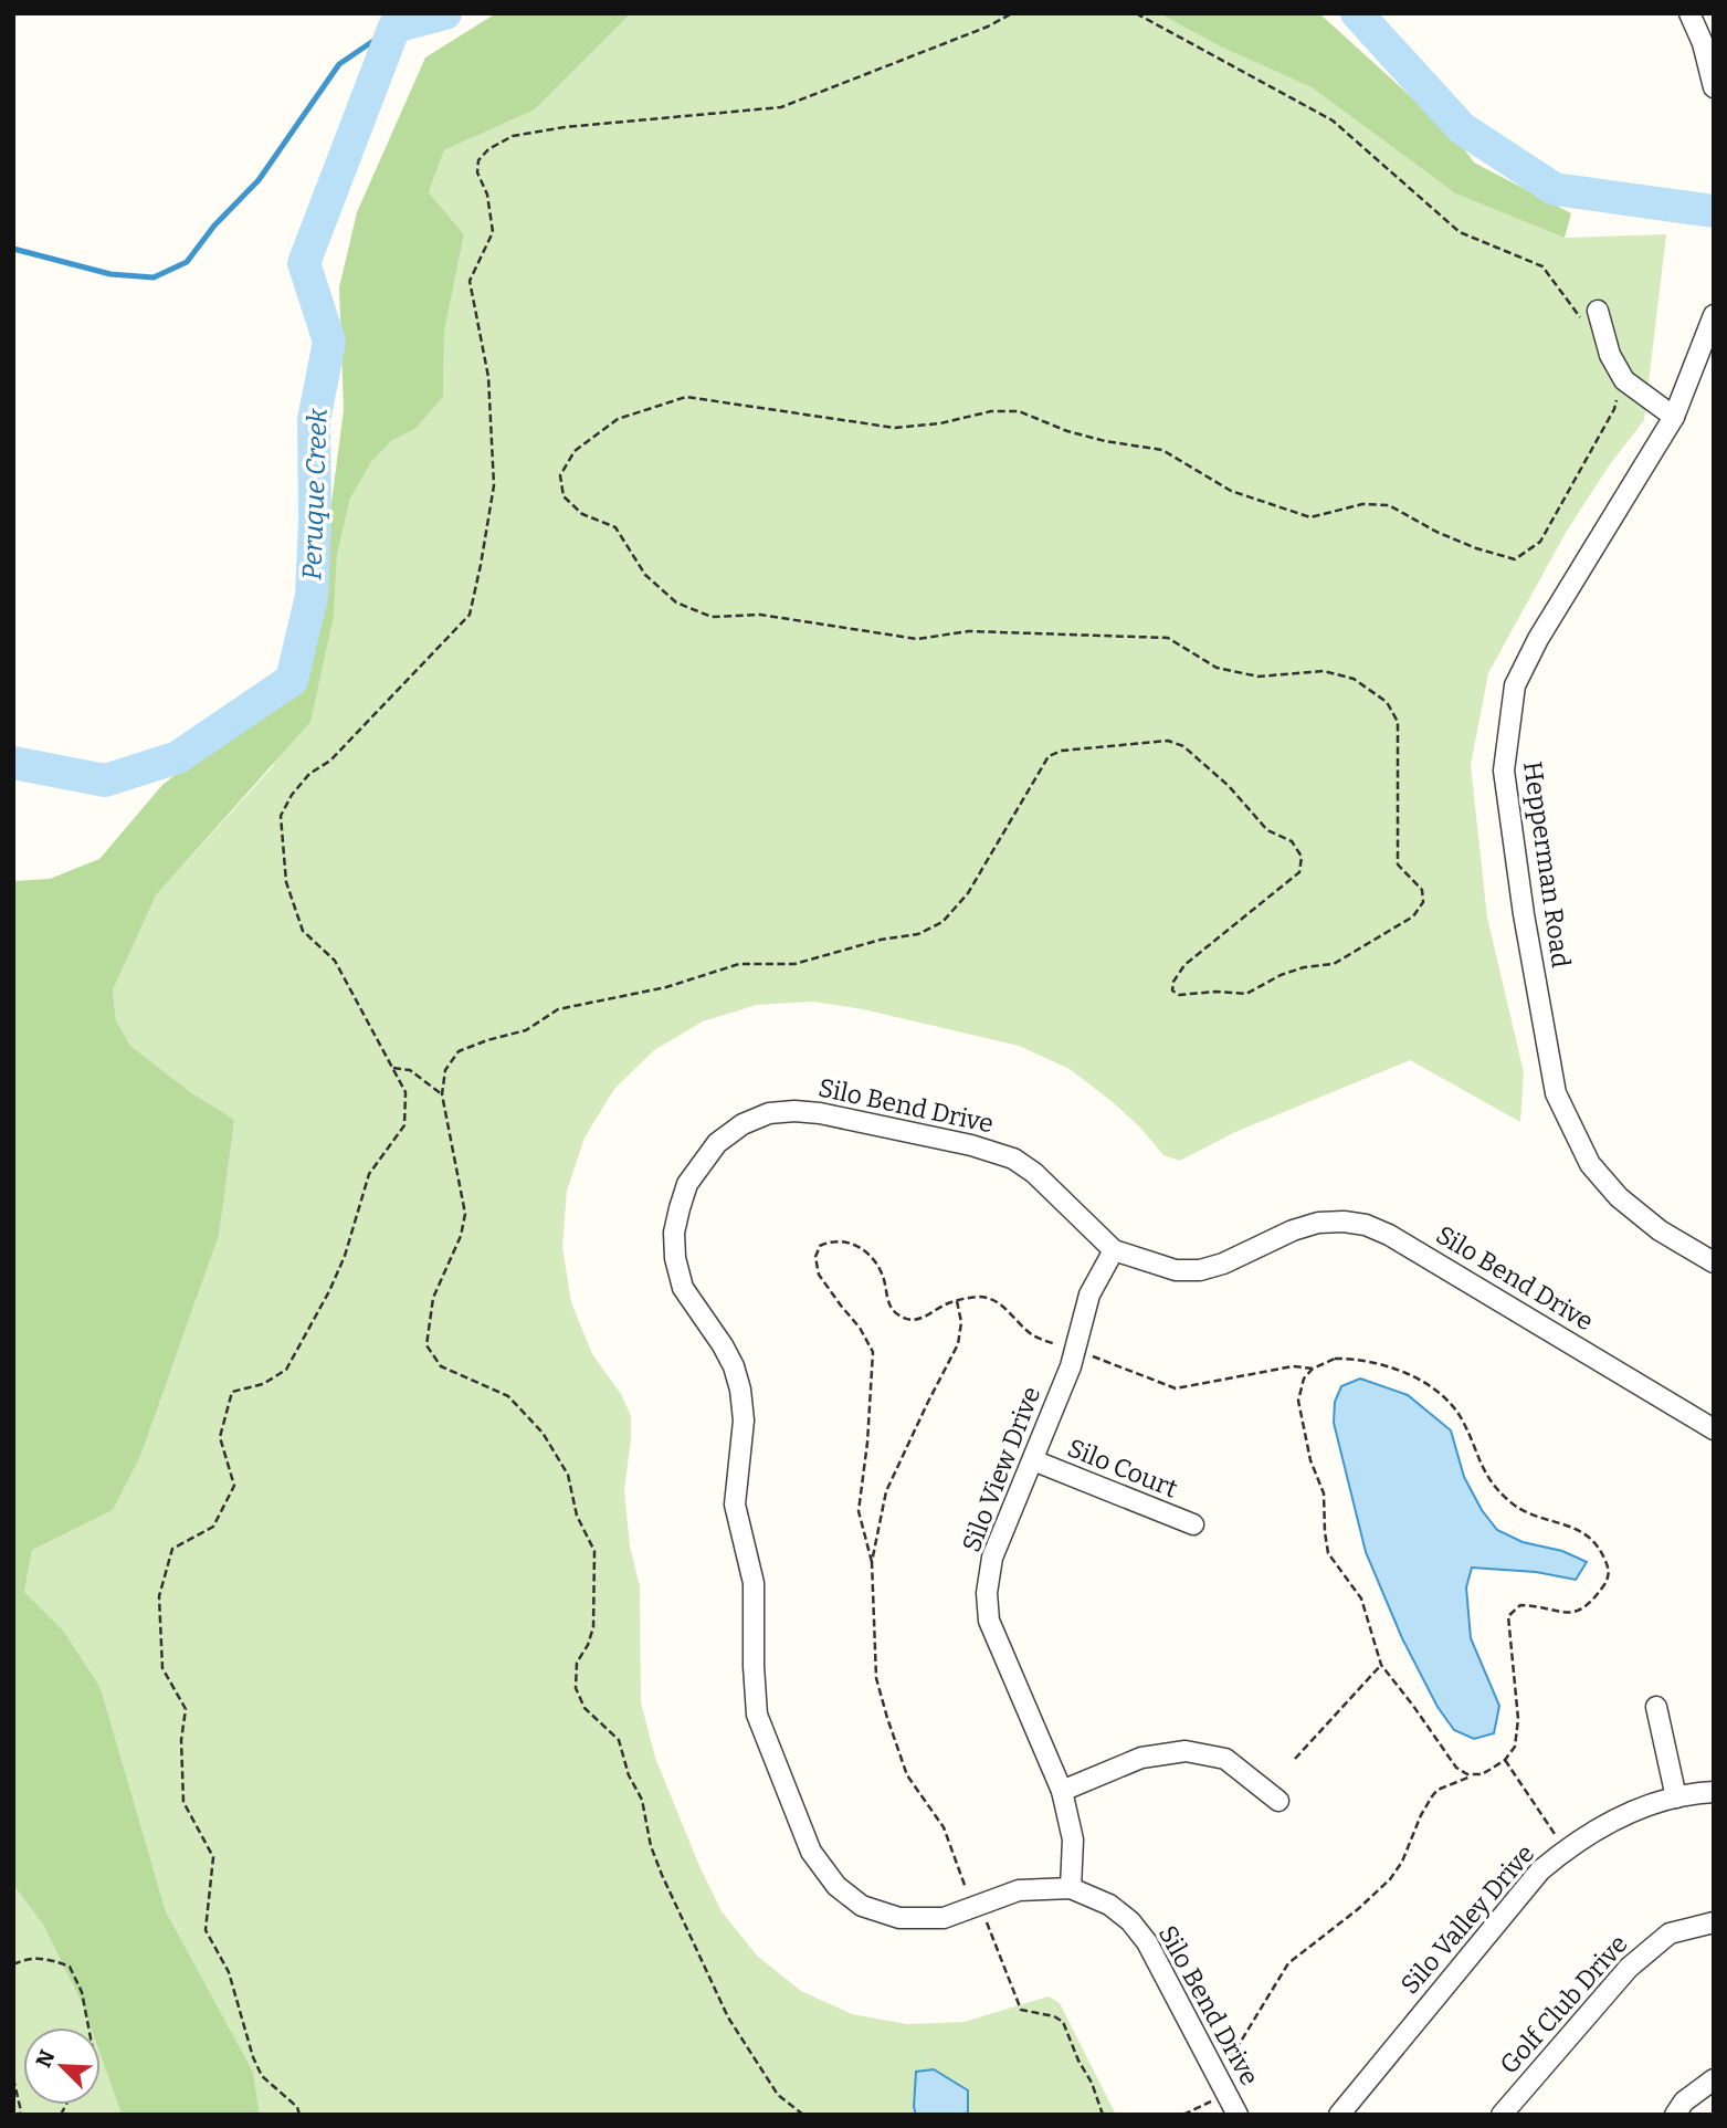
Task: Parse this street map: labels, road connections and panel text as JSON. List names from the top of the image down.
{
  "streets": {
    "street": [
      "Hepperman Road",
      "Silo Bend Drive",
      "Silo Court",
      "Silo View Drive",
      "Silo Valley Drive",
      "Golf Club Drive"
    ]
  },
  "crossings": [
    ["Silo Bend Drive", "Silo View Drive"],
    ["Silo Court", "Silo View Drive"]
  ],
  "water": ["Peruque Creek"],
  "north": "top left"
}
